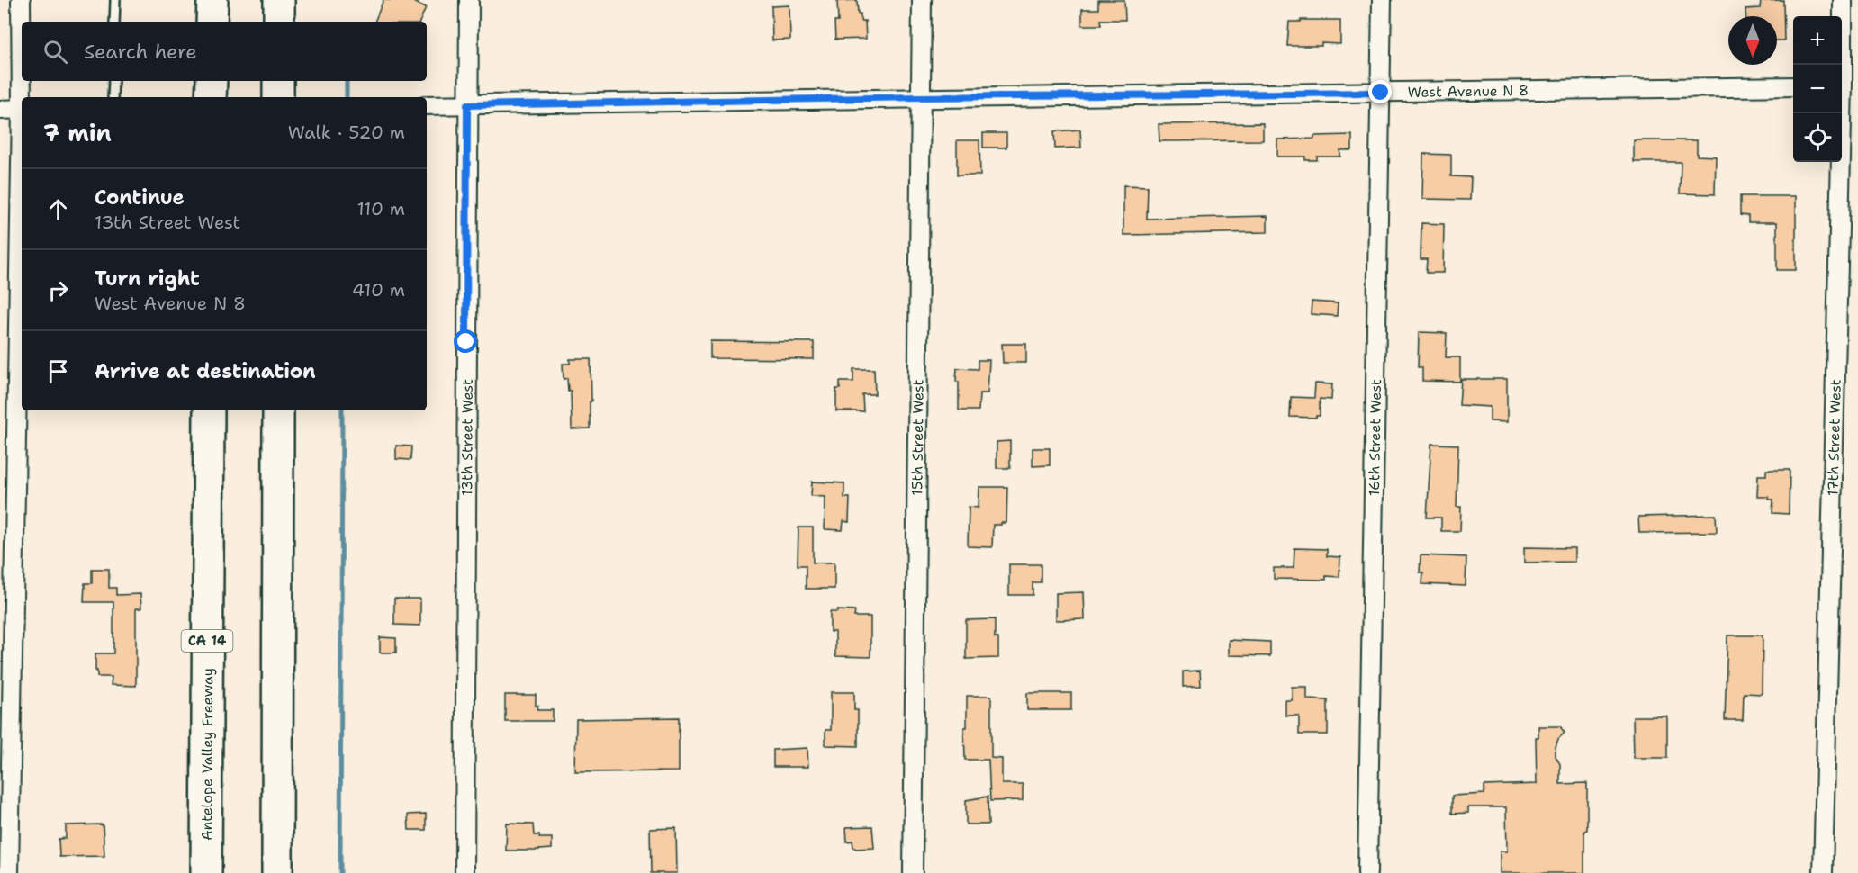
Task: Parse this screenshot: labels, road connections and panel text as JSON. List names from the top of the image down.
{
  "streets": {
    "highway": ["CA 14", "Antelope Valley Freeway"],
    "street": [
      "West Avenue N 8",
      "13th Street West",
      "15th Street West",
      "16th Street West",
      "17th Street West"
    ]
  },
  "crossings": [
    ["West Avenue N 8", "13th Street West"],
    ["West Avenue N 8", "15th Street West"],
    ["West Avenue N 8", "16th Street West"]
  ],
  "north": "bottom",
  "page": {
    "map_buttons": ["+", "−"],
    "search": "Search here",
    "heading": ["7 min", "Walk · 520 m"],
    "list": [
      ["Continue", "13th Street West", "110 m"],
      ["Turn right", "West Avenue N 8", "410 m"],
      "Arrive at destination"
    ]
  }
}
